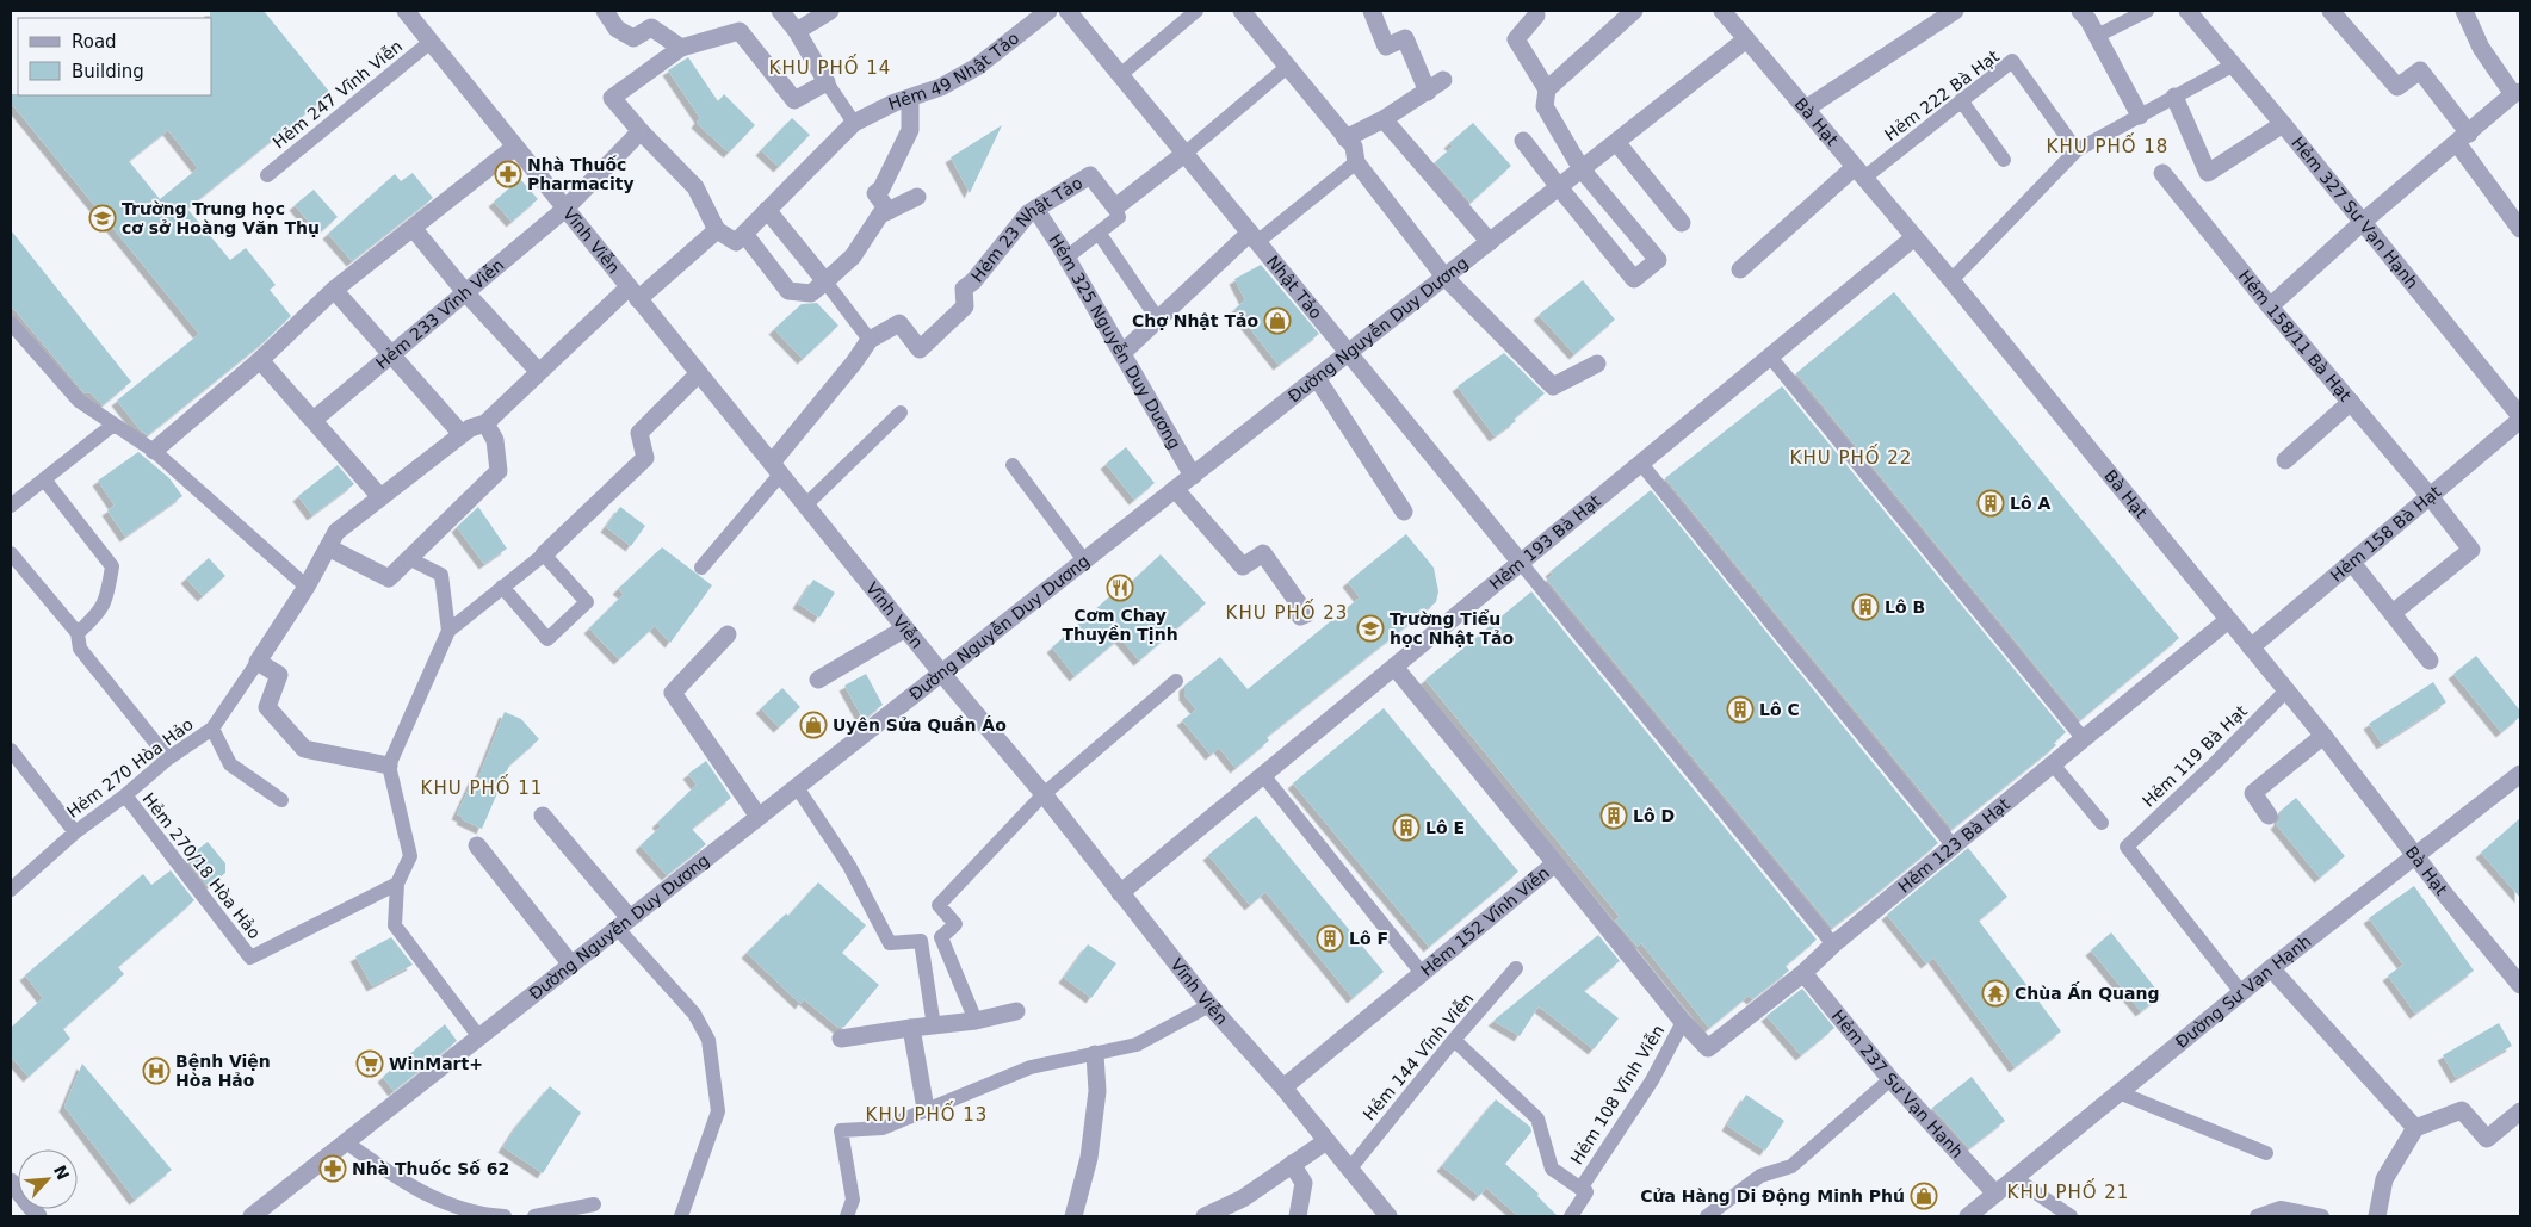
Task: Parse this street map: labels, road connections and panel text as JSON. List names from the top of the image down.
{
  "streets": {
    "street": [
      "Hẻm 49 Nhật Tảo",
      "Bà Hạt",
      "Hẻm 327 Sư Vạn Hạnh",
      "Hẻm 23 Nhật Tảo",
      "Vĩnh Viễn",
      "Nhật Tảo",
      "Hẻm 233 Vĩnh Viễn",
      "Đường Nguyễn Duy Dương",
      "Hẻm 158/11 Bà Hạt",
      "Hẻm 325 Nguyễn Duy Dương",
      "Hẻm 158 Bà Hạt",
      "Hẻm 193 Bà Hạt",
      "Hẻm 123 Bà Hạt",
      "Hẻm 152 Vĩnh Viễn",
      "Đường Sư Vạn Hạnh",
      "Hẻm 237 Sư Vạn Hạnh"
    ],
    "lane": [
      "Hẻm 247 Vĩnh Viễn",
      "Hẻm 222 Bà Hạt",
      "Hẻm 119 Bà Hạt",
      "Hẻm 270 Hòa Hảo",
      "Hẻm 270/18 Hòa Hảo",
      "Hẻm 144 Vĩnh Viễn",
      "Hẻm 108 Vĩnh Viễn"
    ]
  },
  "crossings": [
    ["Hẻm 247 Vĩnh Viễn", "Vĩnh Viễn"],
    ["Hẻm 222 Bà Hạt", "Bà Hạt"],
    ["Bà Hạt", "Đường Nguyễn Duy Dương"],
    ["Bà Hạt", "Hẻm 158 Bà Hạt"],
    ["Bà Hạt", "Hẻm 193 Bà Hạt"],
    ["Bà Hạt", "Hẻm 119 Bà Hạt"],
    ["Bà Hạt", "Hẻm 123 Bà Hạt"],
    ["Bà Hạt", "Đường Sư Vạn Hạnh"],
    ["Hẻm 327 Sư Vạn Hạnh", "Hẻm 158 Bà Hạt"],
    ["Hẻm 23 Nhật Tảo", "Hẻm 325 Nguyễn Duy Dương"],
    ["Vĩnh Viễn", "Hẻm 233 Vĩnh Viễn"],
    ["Vĩnh Viễn", "Đường Nguyễn Duy Dương"],
    ["Vĩnh Viễn", "Hẻm 193 Bà Hạt"],
    ["Vĩnh Viễn", "Hẻm 152 Vĩnh Viễn"],
    ["Vĩnh Viễn", "Hẻm 144 Vĩnh Viễn"],
    ["Nhật Tảo", "Đường Nguyễn Duy Dương"],
    ["Nhật Tảo", "Hẻm 193 Bà Hạt"],
    ["Đường Nguyễn Duy Dương", "Hẻm 325 Nguyễn Duy Dương"],
    ["Hẻm 158/11 Bà Hạt", "Hẻm 158 Bà Hạt"],
    ["Hẻm 119 Bà Hạt", "Đường Sư Vạn Hạnh"],
    ["Hẻm 270 Hòa Hảo", "Hẻm 270/18 Hòa Hảo"],
    ["Hẻm 123 Bà Hạt", "Hẻm 152 Vĩnh Viễn"],
    ["Hẻm 123 Bà Hạt", "Hẻm 237 Sư Vạn Hạnh"],
    ["Hẻm 123 Bà Hạt", "Hẻm 108 Vĩnh Viễn"],
    ["Hẻm 152 Vĩnh Viễn", "Hẻm 108 Vĩnh Viễn"],
    ["Đường Sư Vạn Hạnh", "Hẻm 237 Sư Vạn Hạnh"]
  ],
  "districts": [
    "KHU PHỐ 14",
    "KHU PHỐ 18",
    "KHU PHỐ 22",
    "KHU PHỐ 23",
    "KHU PHỐ 11",
    "KHU PHỐ 13",
    "KHU PHỐ 21"
  ],
  "places": {
    "pharmacy": ["Nhà Thuốc Pharmacity", "Nhà Thuốc Số 62"],
    "school or university": ["Trường Trung học cơ sở Hoàng Văn Thụ", "Trường Tiểu học Nhật Tảo"],
    "shop": ["Chợ Nhật Tảo", "Uyên Sửa Quần Áo", "Cửa Hàng Di Động Minh Phú"],
    "building": [
      "Lô A",
      "Lô B",
      "Lô C",
      "Lô D",
      "Lô E",
      "Lô F"
    ],
    "restaurant": ["Cơm Chay Thuyền Tịnh"],
    "temple": ["Chùa Ấn Quang"],
    "supermarket": ["WinMart+"],
    "hospital": ["Bệnh Viện Hòa Hảo"]
  },
  "legend": ["Road", "Building"],
  "north": "top right"
}
